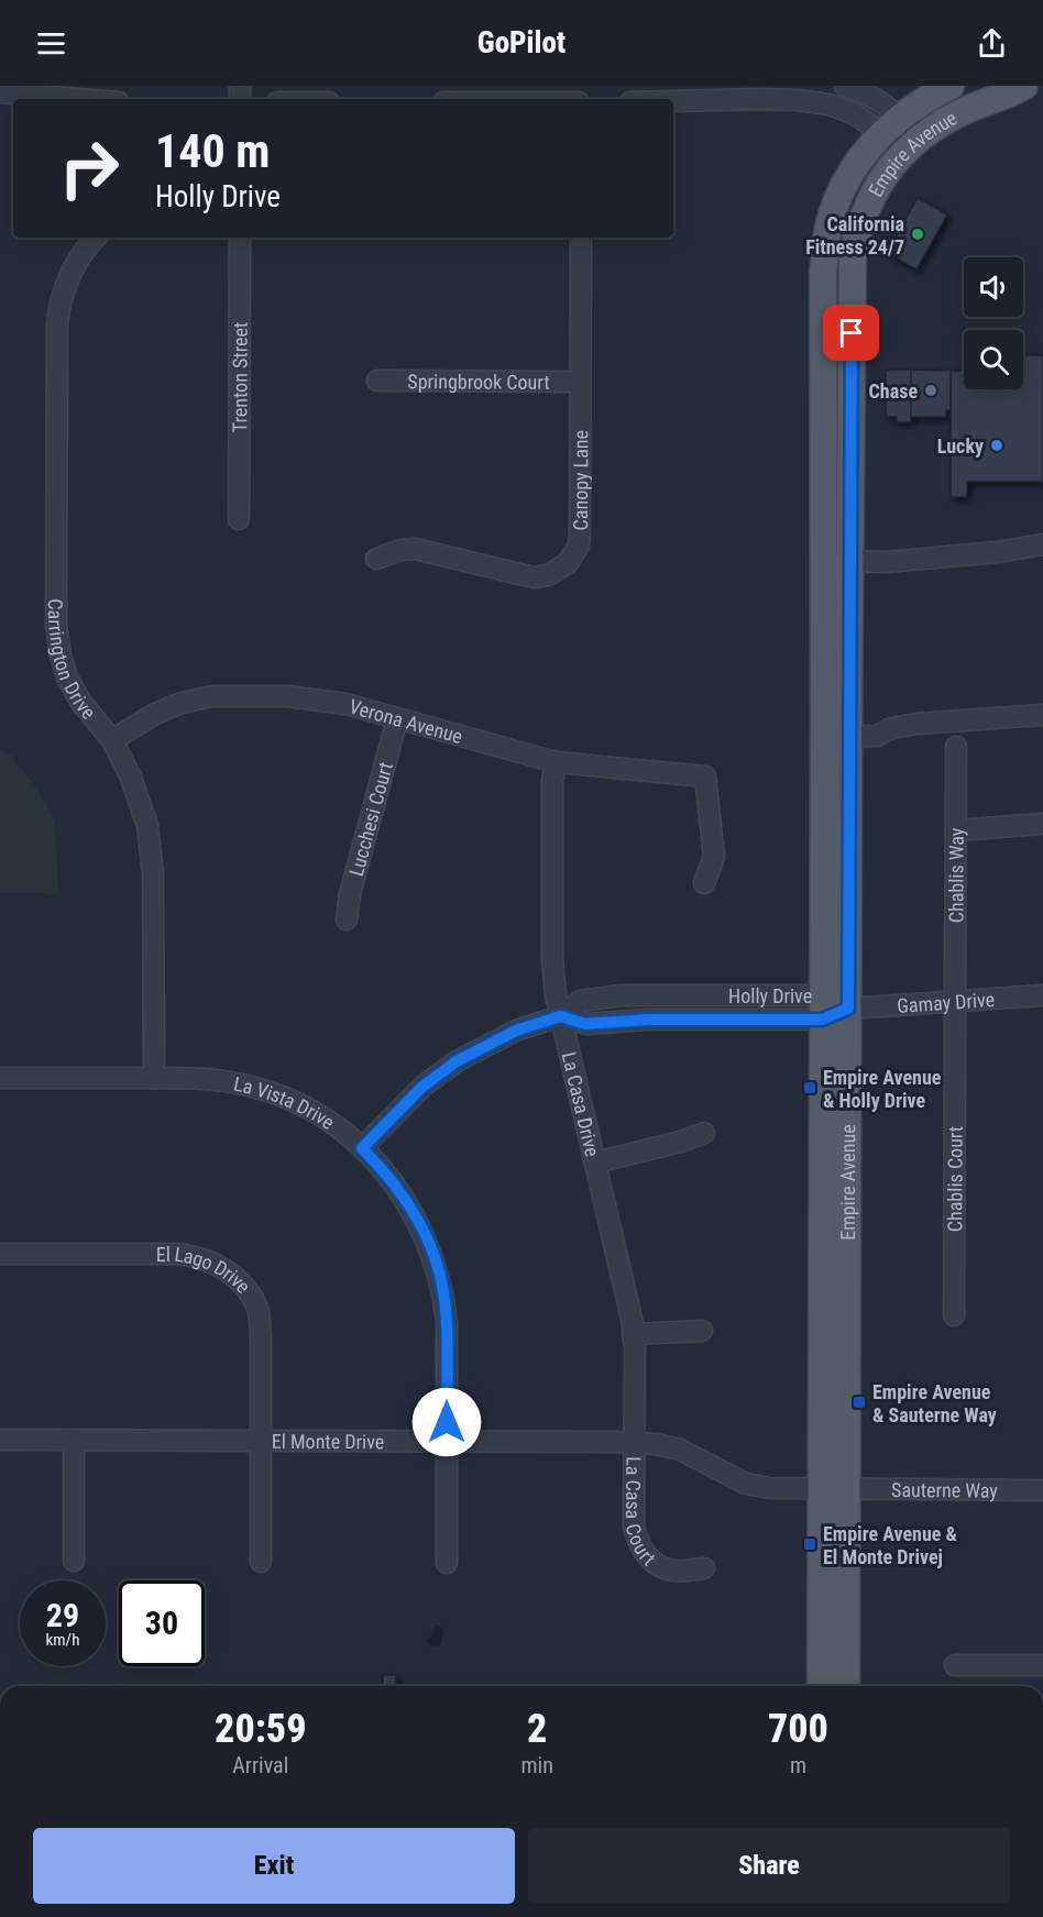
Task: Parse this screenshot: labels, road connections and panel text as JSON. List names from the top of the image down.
{
  "streets": {
    "main road": ["Empire Avenue"],
    "street": [
      "Trenton Street",
      "Springbrook Court",
      "Canopy Lane",
      "Carrington Drive",
      "Verona Avenue",
      "Lucchesi Court",
      "Chablis Way",
      "Holly Drive",
      "Gamay Drive",
      "La Casa Drive",
      "La Vista Drive",
      "Chablis Court",
      "El Lago Drive",
      "El Monte Drive",
      "Sauterne Way",
      "La Casa Court"
    ]
  },
  "crossings": [
    ["Empire Avenue", "Holly Drive"],
    ["Empire Avenue", "Gamay Drive"],
    ["Empire Avenue", "El Monte Drive"],
    ["Empire Avenue", "Sauterne Way"],
    ["Springbrook Court", "Canopy Lane"],
    ["Carrington Drive", "Verona Avenue"],
    ["Carrington Drive", "La Vista Drive"],
    ["Verona Avenue", "Lucchesi Court"],
    ["Verona Avenue", "La Casa Drive"],
    ["Chablis Way", "Gamay Drive"],
    ["Chablis Way", "Chablis Court"],
    ["Holly Drive", "Gamay Drive"],
    ["Holly Drive", "La Casa Drive"],
    ["Holly Drive", "La Vista Drive"],
    ["Gamay Drive", "Chablis Court"],
    ["La Casa Drive", "El Monte Drive"],
    ["La Casa Drive", "La Casa Court"],
    ["La Vista Drive", "El Monte Drive"],
    ["El Lago Drive", "El Monte Drive"],
    ["El Monte Drive", "Sauterne Way"],
    ["El Monte Drive", "La Casa Court"]
  ],
  "places": {
    "other": ["California Fitness 24/7", "Chase", "Lucky"],
    "transit": ["Empire Avenue & Holly Drive", "Empire Avenue & Sauterne Way", "Empire Avenue & El Monte Drivej"]
  },
  "page": {
    "header": "GoPilot",
    "turn": ["140 m", "Holly Drive"],
    "speed": "29 km/h",
    "limit": "30",
    "eta": [
      "20:59",
      "Arrival",
      "2",
      "min",
      "700",
      "m"
    ],
    "buttons": ["Exit", "Share"]
  }
}
